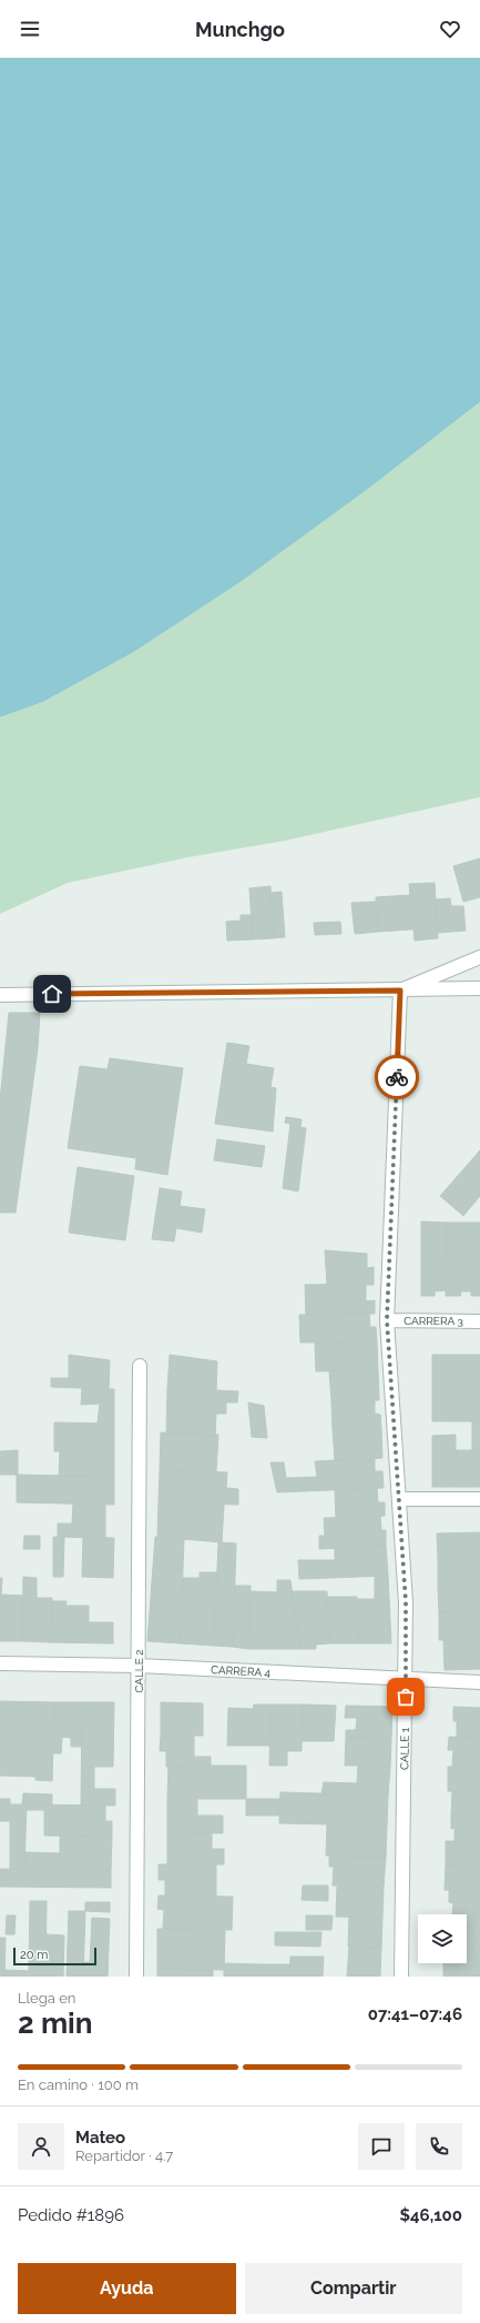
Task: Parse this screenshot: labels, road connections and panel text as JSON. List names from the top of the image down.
{
  "streets": {
    "street": [
      "CARRERA 3",
      "CALLE 2",
      "CARRERA 4",
      "CALLE 1"
    ]
  },
  "crossings": [
    ["CARRERA 3", "CALLE 1"],
    ["CALLE 2", "CARRERA 4"],
    ["CARRERA 4", "CALLE 1"]
  ],
  "scale_bar": "20 m",
  "page": {
    "header": "Munchgo",
    "scale": "20 m",
    "heading": ["2 min", "Llega en", "07:41–07:46"],
    "panel": [
      "Mateo",
      "Repartidor · 4.7",
      "Pedido #1896",
      "$46,100"
    ],
    "bar": "En camino · 100 m",
    "buttons": ["Ayuda", "Compartir"]
  }
}
